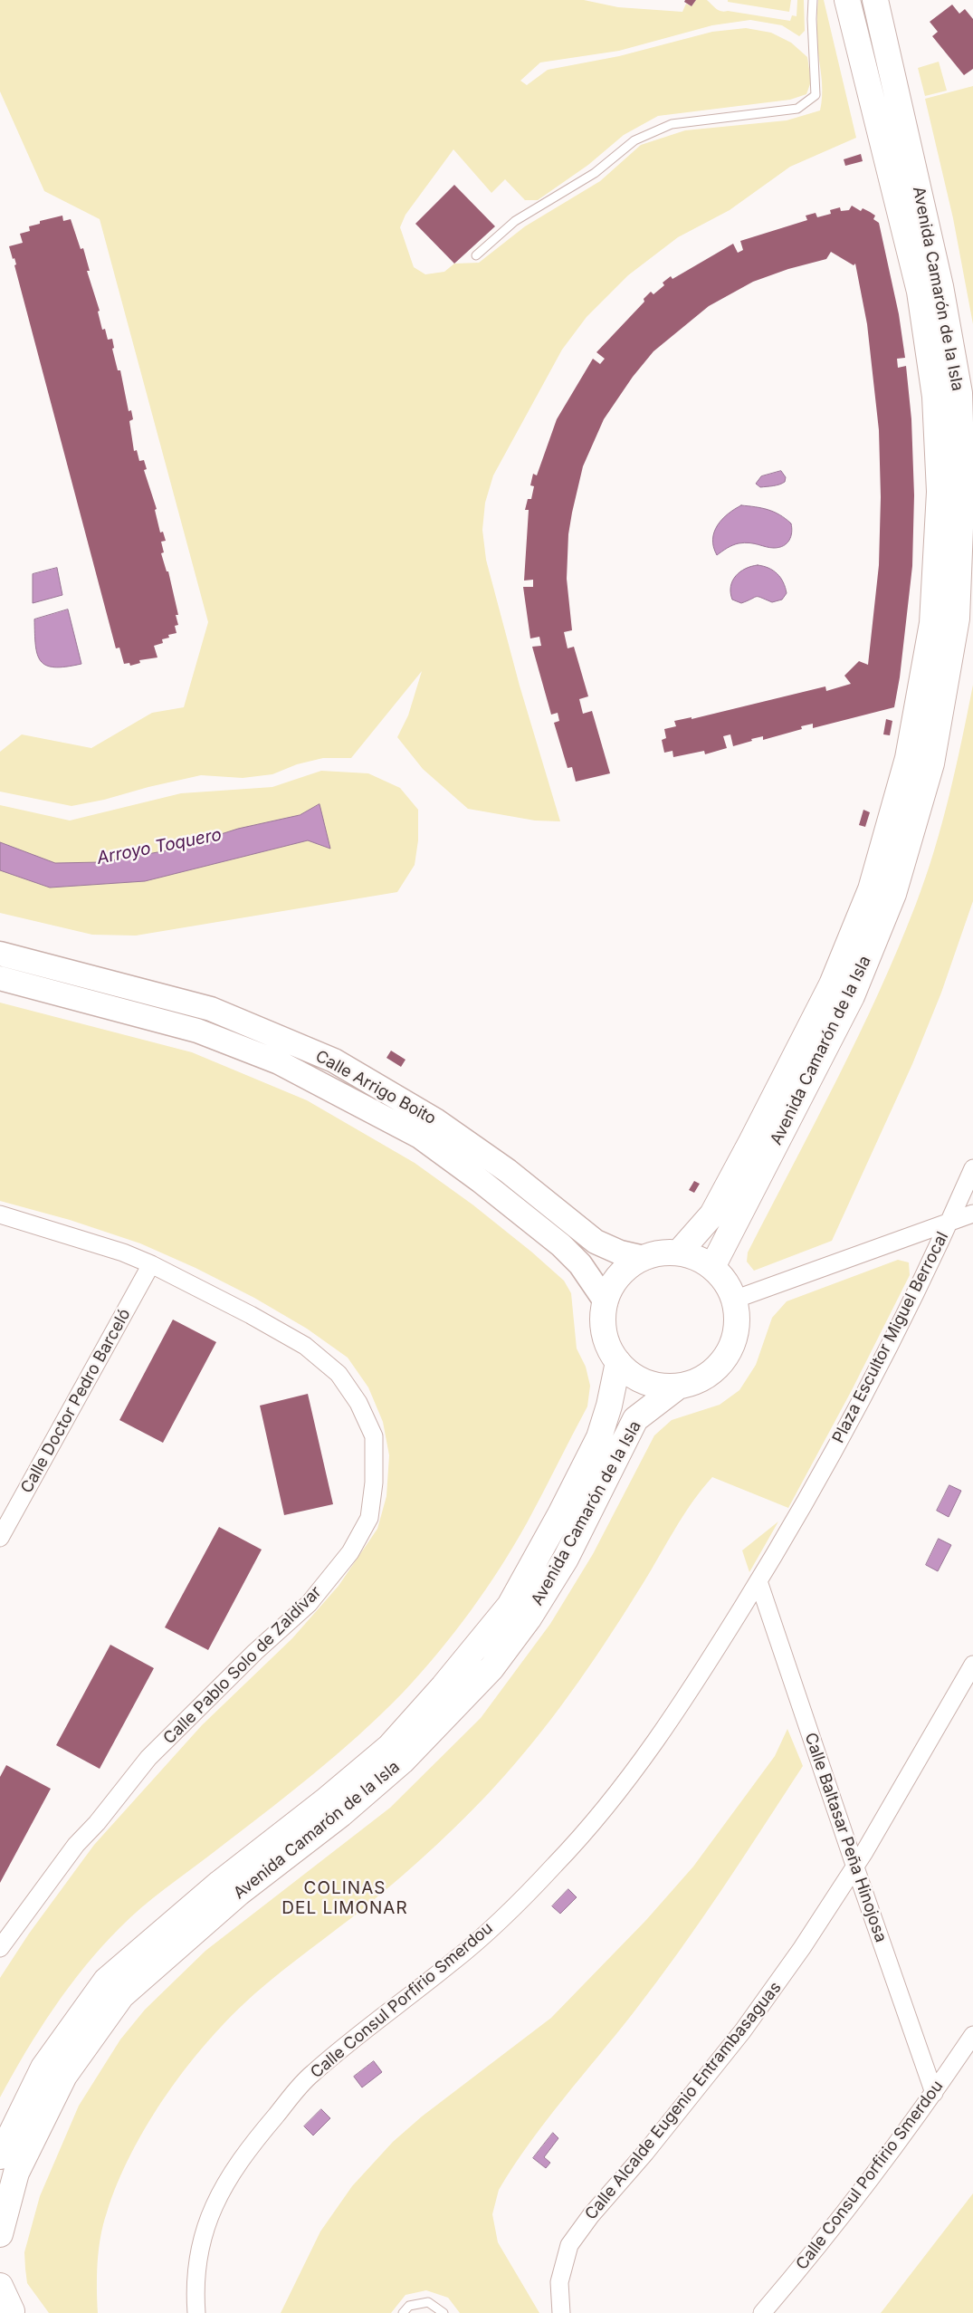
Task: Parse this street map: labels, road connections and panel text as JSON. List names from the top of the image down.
{
  "streets": {
    "main road": ["Avenida Camarón de la Isla", "Calle Arrigo Boito"],
    "street": [
      "Plaza Escultor Miguel Berrocal",
      "Calle Doctor Pedro Barceló",
      "Calle Pablo Solo de Zaldívar",
      "Calle Baltasar Peña Hinojosa",
      "Calle Consul Porfirio Smerdou",
      "Calle Alcalde Eugenio Entrambasaguas"
    ]
  },
  "crossings": [
    ["Avenida Camarón de la Isla", "Calle Arrigo Boito"],
    ["Avenida Camarón de la Isla", "Plaza Escultor Miguel Berrocal"],
    ["Calle Arrigo Boito", "Plaza Escultor Miguel Berrocal"],
    ["Plaza Escultor Miguel Berrocal", "Calle Baltasar Peña Hinojosa"],
    ["Plaza Escultor Miguel Berrocal", "Calle Consul Porfirio Smerdou"],
    ["Calle Doctor Pedro Barceló", "Calle Pablo Solo de Zaldívar"],
    ["Calle Baltasar Peña Hinojosa", "Calle Consul Porfirio Smerdou"],
    ["Calle Baltasar Peña Hinojosa", "Calle Alcalde Eugenio Entrambasaguas"]
  ],
  "districts": ["COLINAS DEL LIMONAR"],
  "water": ["Arroyo Toquero"]
}
